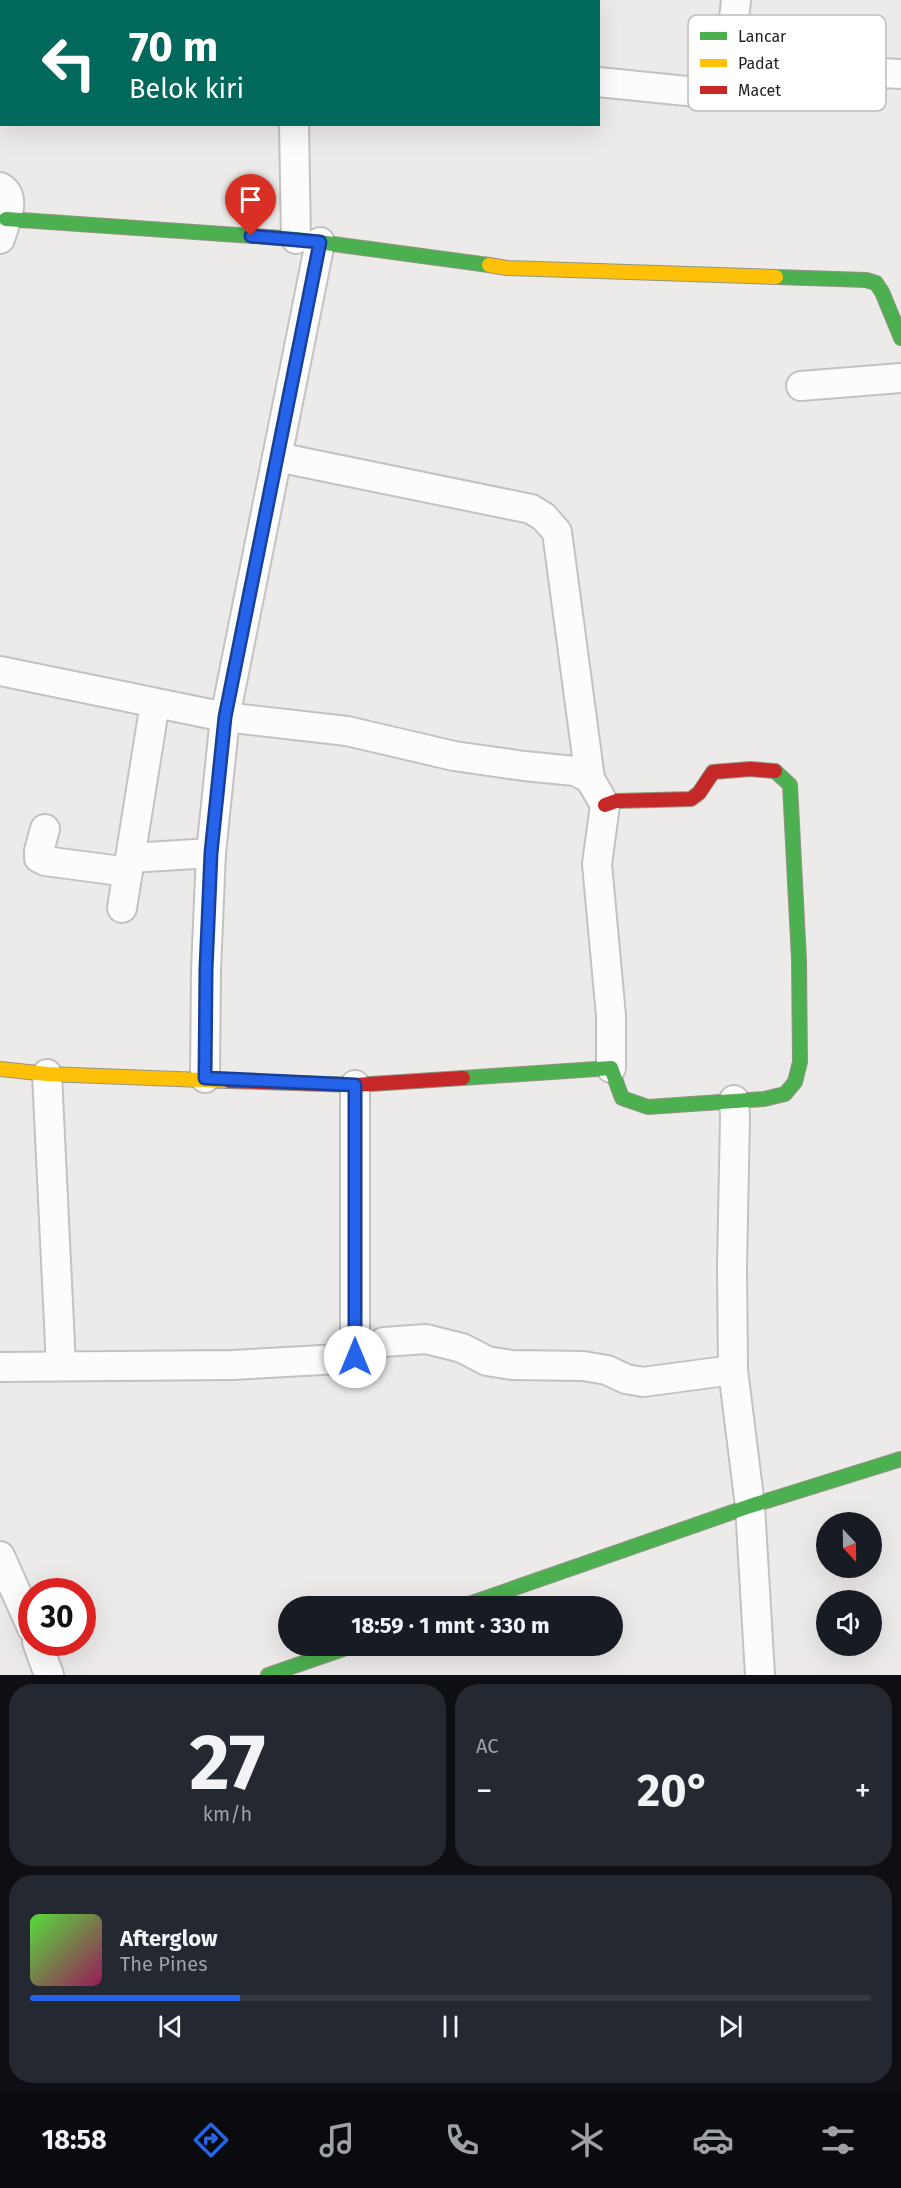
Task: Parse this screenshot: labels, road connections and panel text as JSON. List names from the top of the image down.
{
  "legend": ["Lancar", "Padat", "Macet"],
  "north": "bottom",
  "page": {
    "turn": ["70 m", "Belok kiri"],
    "limit": "30",
    "trip": "18:59 · 1 mnt · 330 m",
    "tile": [
      ["27", "km/h"],
      "AC"
    ],
    "heat": ["−", "20°", "+"],
    "song": ["Afterglow", "The Pines"],
    "tabs": "18:58"
  }
}
